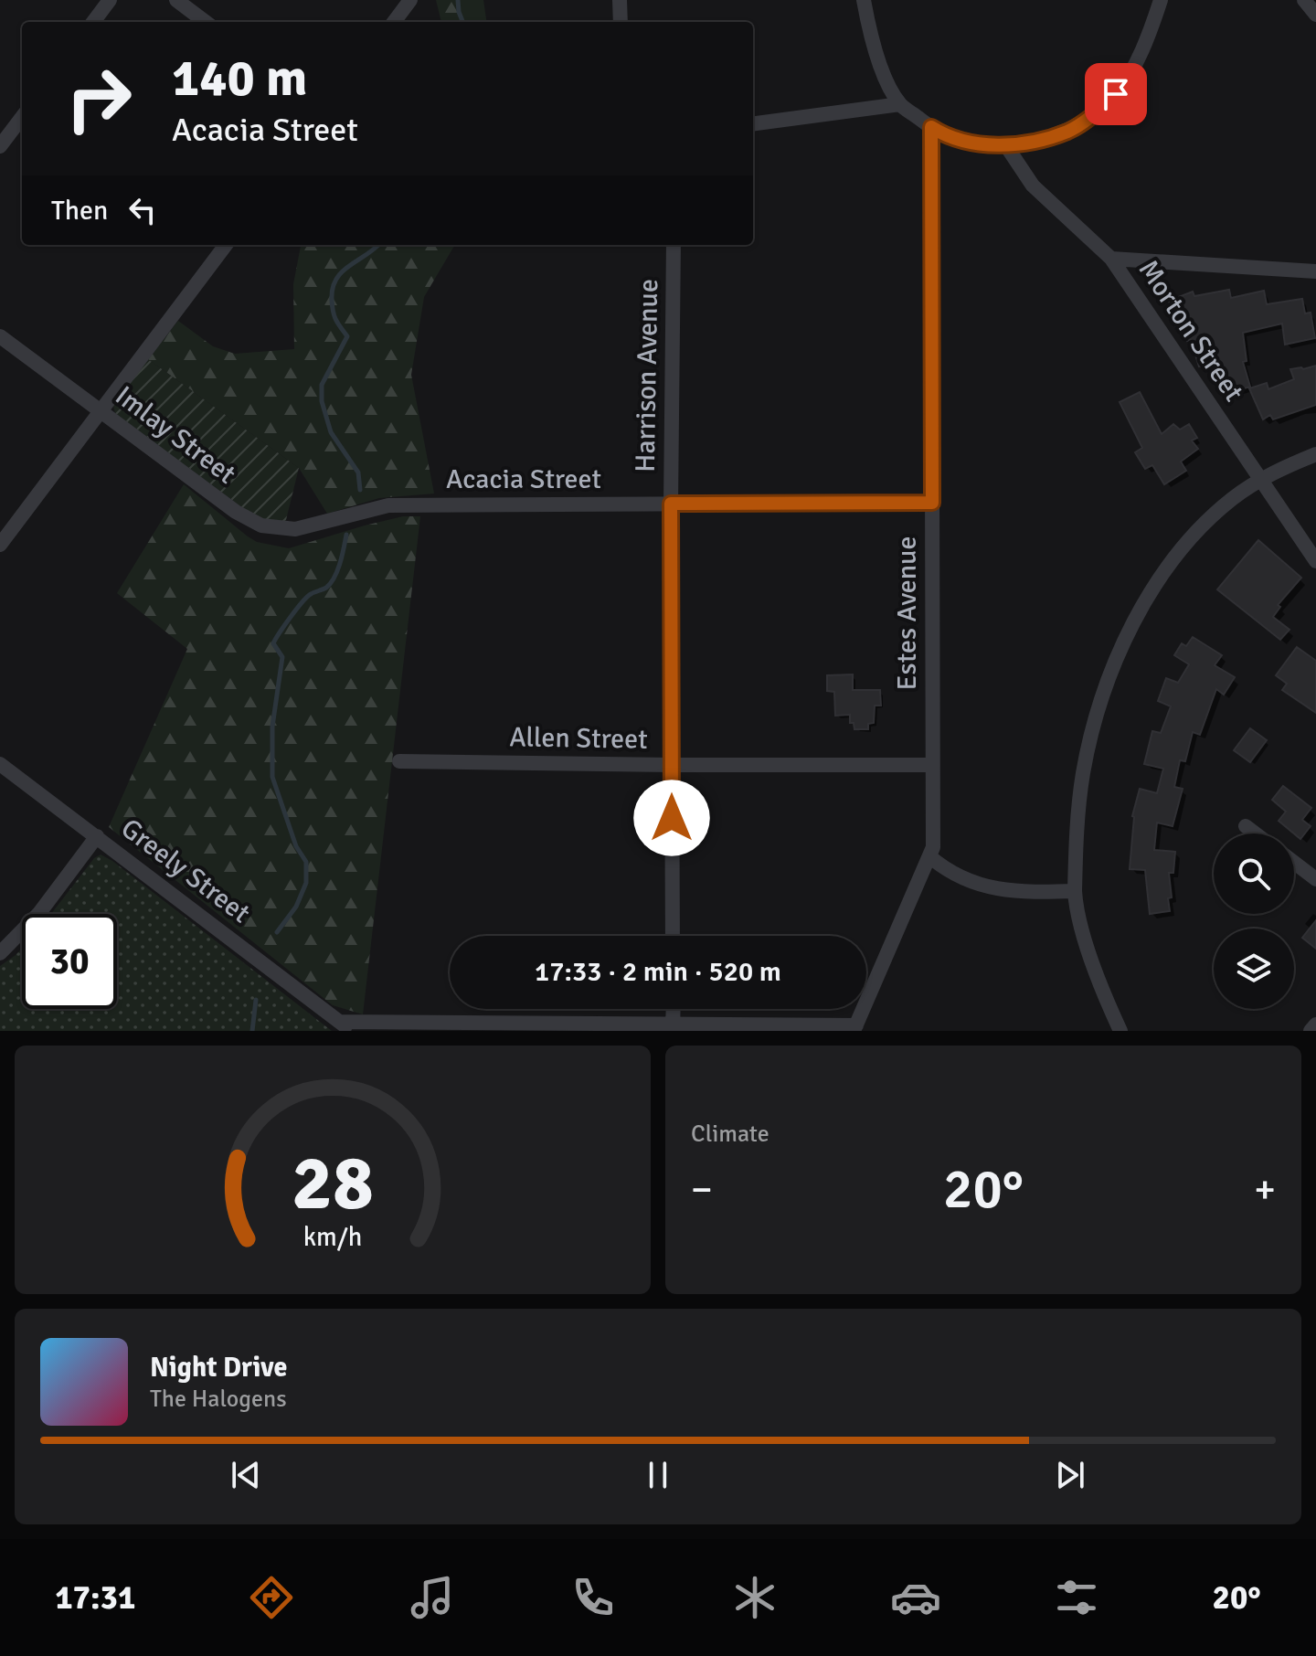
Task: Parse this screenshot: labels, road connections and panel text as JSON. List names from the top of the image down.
{
  "streets": {
    "street": [
      "Morton Street",
      "Harrison Avenue",
      "Imlay Street",
      "Acacia Street",
      "Estes Avenue",
      "Allen Street",
      "Greely Street"
    ]
  },
  "crossings": [
    ["Harrison Avenue", "Acacia Street"],
    ["Harrison Avenue", "Allen Street"],
    ["Imlay Street", "Acacia Street"],
    ["Acacia Street", "Estes Avenue"],
    ["Estes Avenue", "Allen Street"]
  ],
  "page": {
    "turn": ["140 m", "Acacia Street"],
    "then": "Then",
    "limit": "30",
    "trip": "17:33 · 2 min · 520 m",
    "tile": "Climate",
    "heat": ["−", "20°", "+"],
    "song": ["Night Drive", "The Halogens"],
    "tabs": ["17:31", "20°"],
    "gauge": ["28", "km/h"]
  }
}
